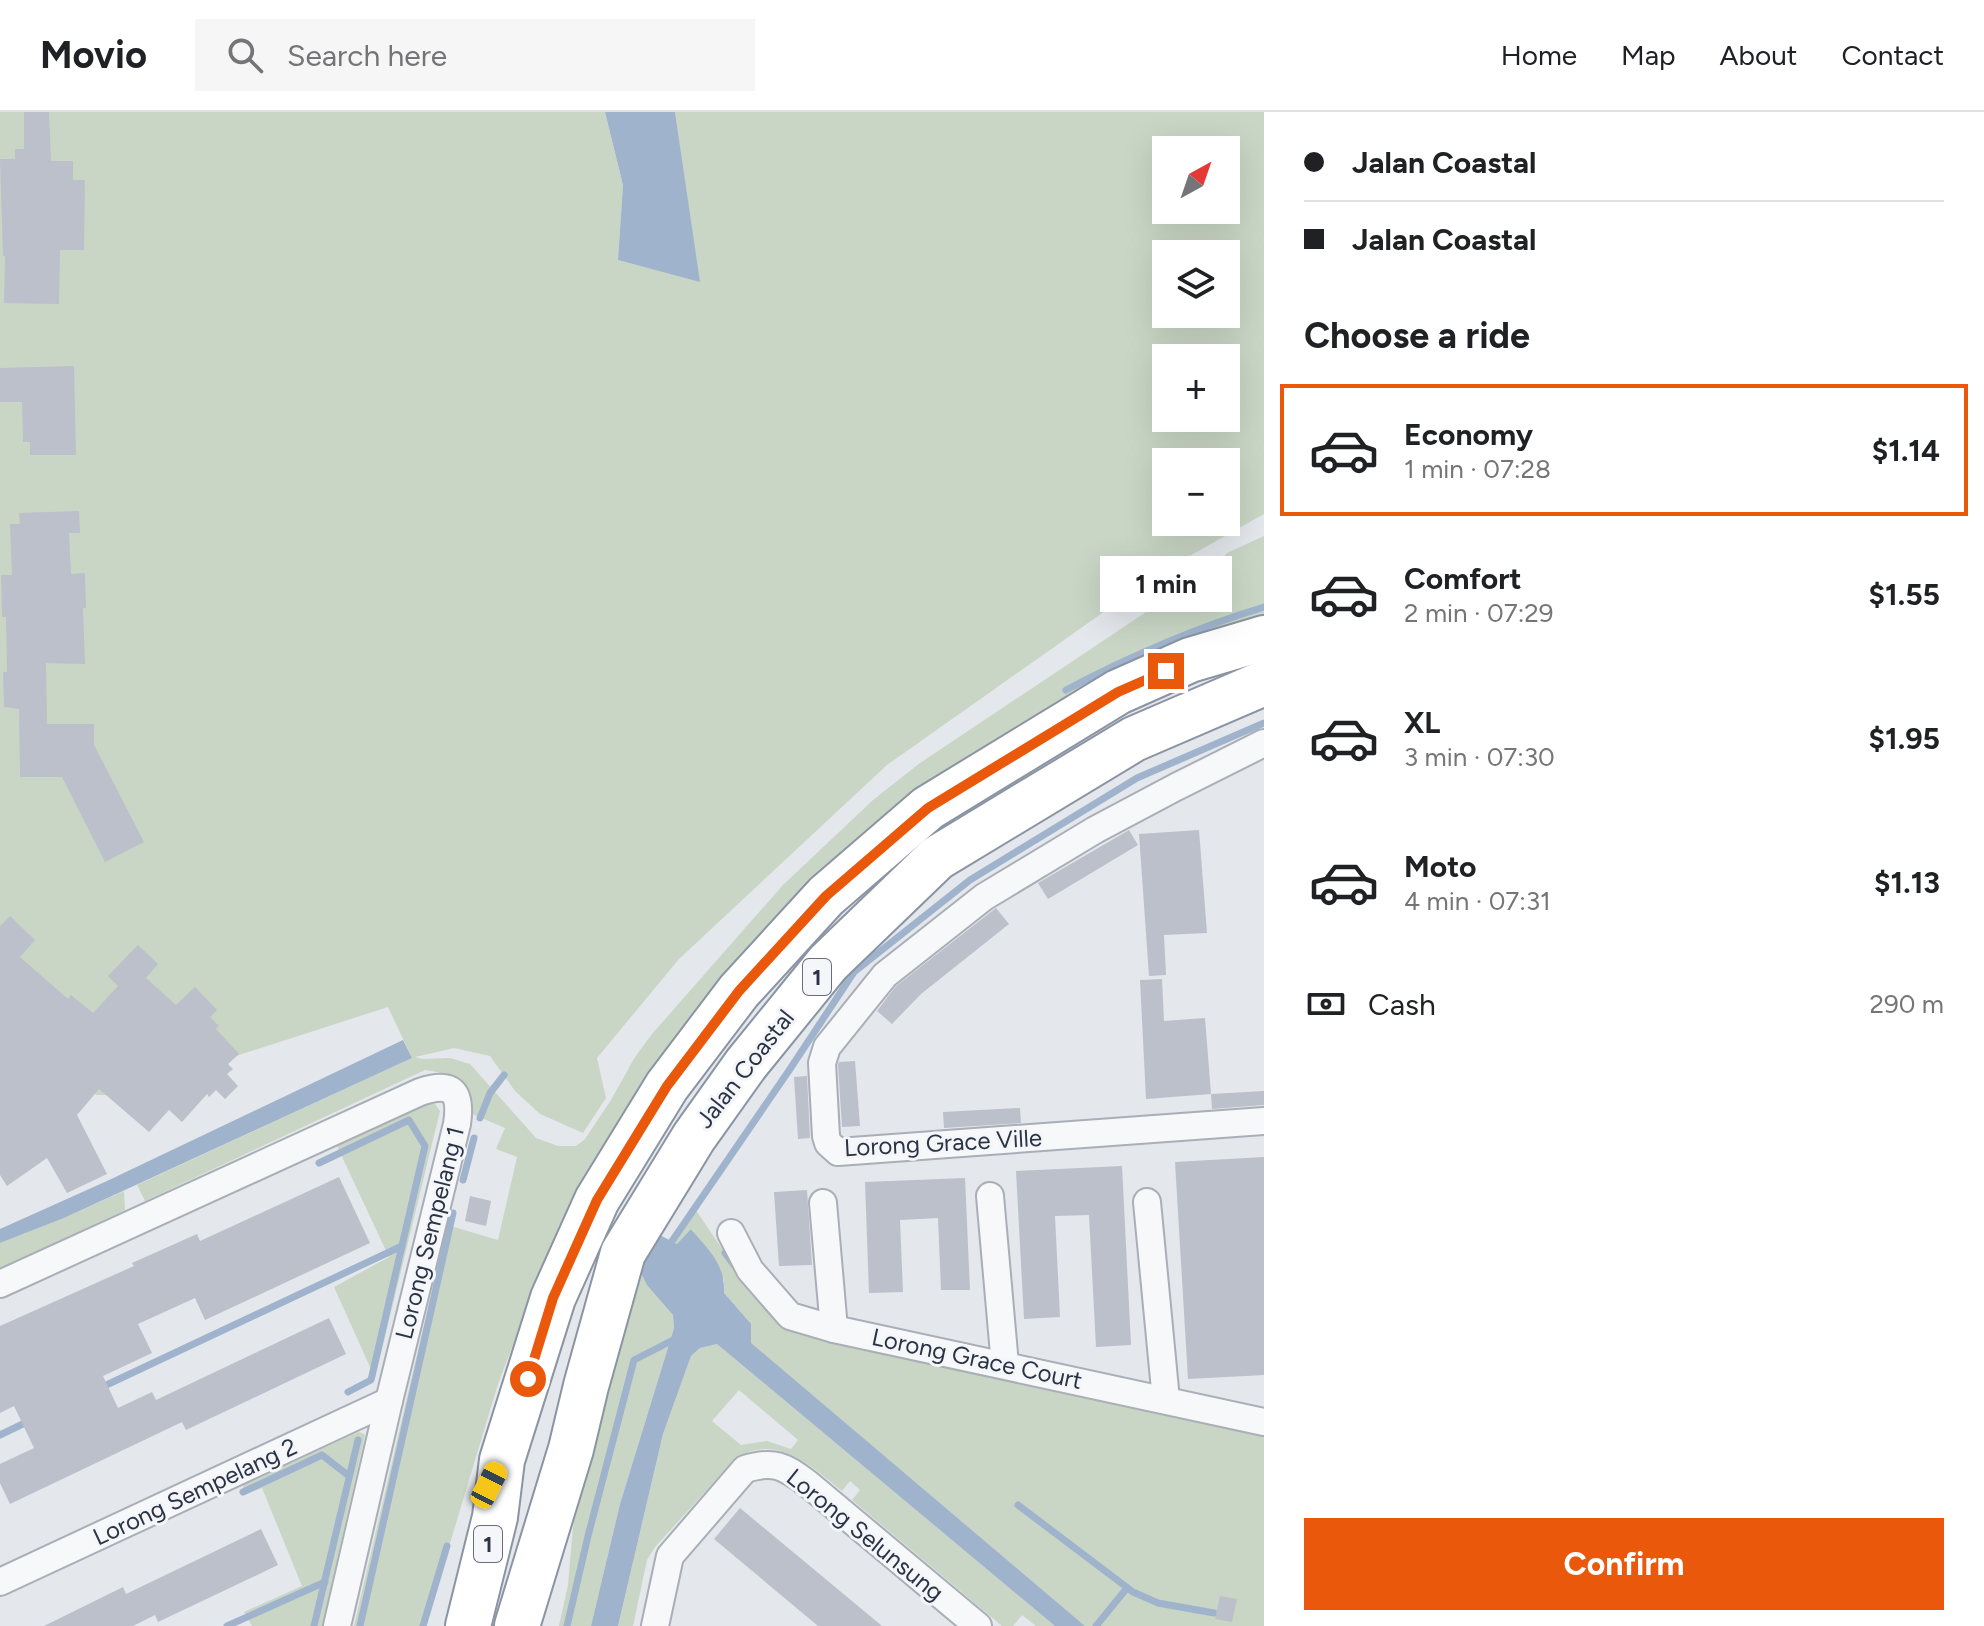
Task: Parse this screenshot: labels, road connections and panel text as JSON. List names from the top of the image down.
{
  "streets": {
    "highway": ["1", "Jalan Coastal"],
    "street": [
      "Lorong Grace Ville",
      "Lorong Sempelang 1",
      "Lorong Grace Court",
      "Lorong Sempelang 2",
      "Lorong Selunsung"
    ]
  },
  "crossings": [
    ["Lorong Sempelang 1", "Lorong Sempelang 2"]
  ],
  "north": "top right",
  "page": {
    "header": "Movio",
    "search": "Search here",
    "nav": [
      "Home",
      "Map",
      "About",
      "Contact"
    ],
    "banner": ["Jalan Coastal", "Jalan Coastal"],
    "map_buttons": ["+", "−"],
    "heading": "Choose a ride",
    "list": [
      {
        "name": "Economy",
        "note": "1 min · 07:28",
        "value": "$1.14"
      },
      {
        "name": "Comfort",
        "note": "2 min · 07:29",
        "value": "$1.55"
      },
      {
        "name": "XL",
        "note": "3 min · 07:30",
        "value": "$1.95"
      },
      {
        "name": "Moto",
        "note": "4 min · 07:31",
        "value": "$1.13"
      }
    ],
    "bubble": "1 min",
    "pay": ["Cash", "290 m"],
    "buttons": "Confirm"
  }
}
